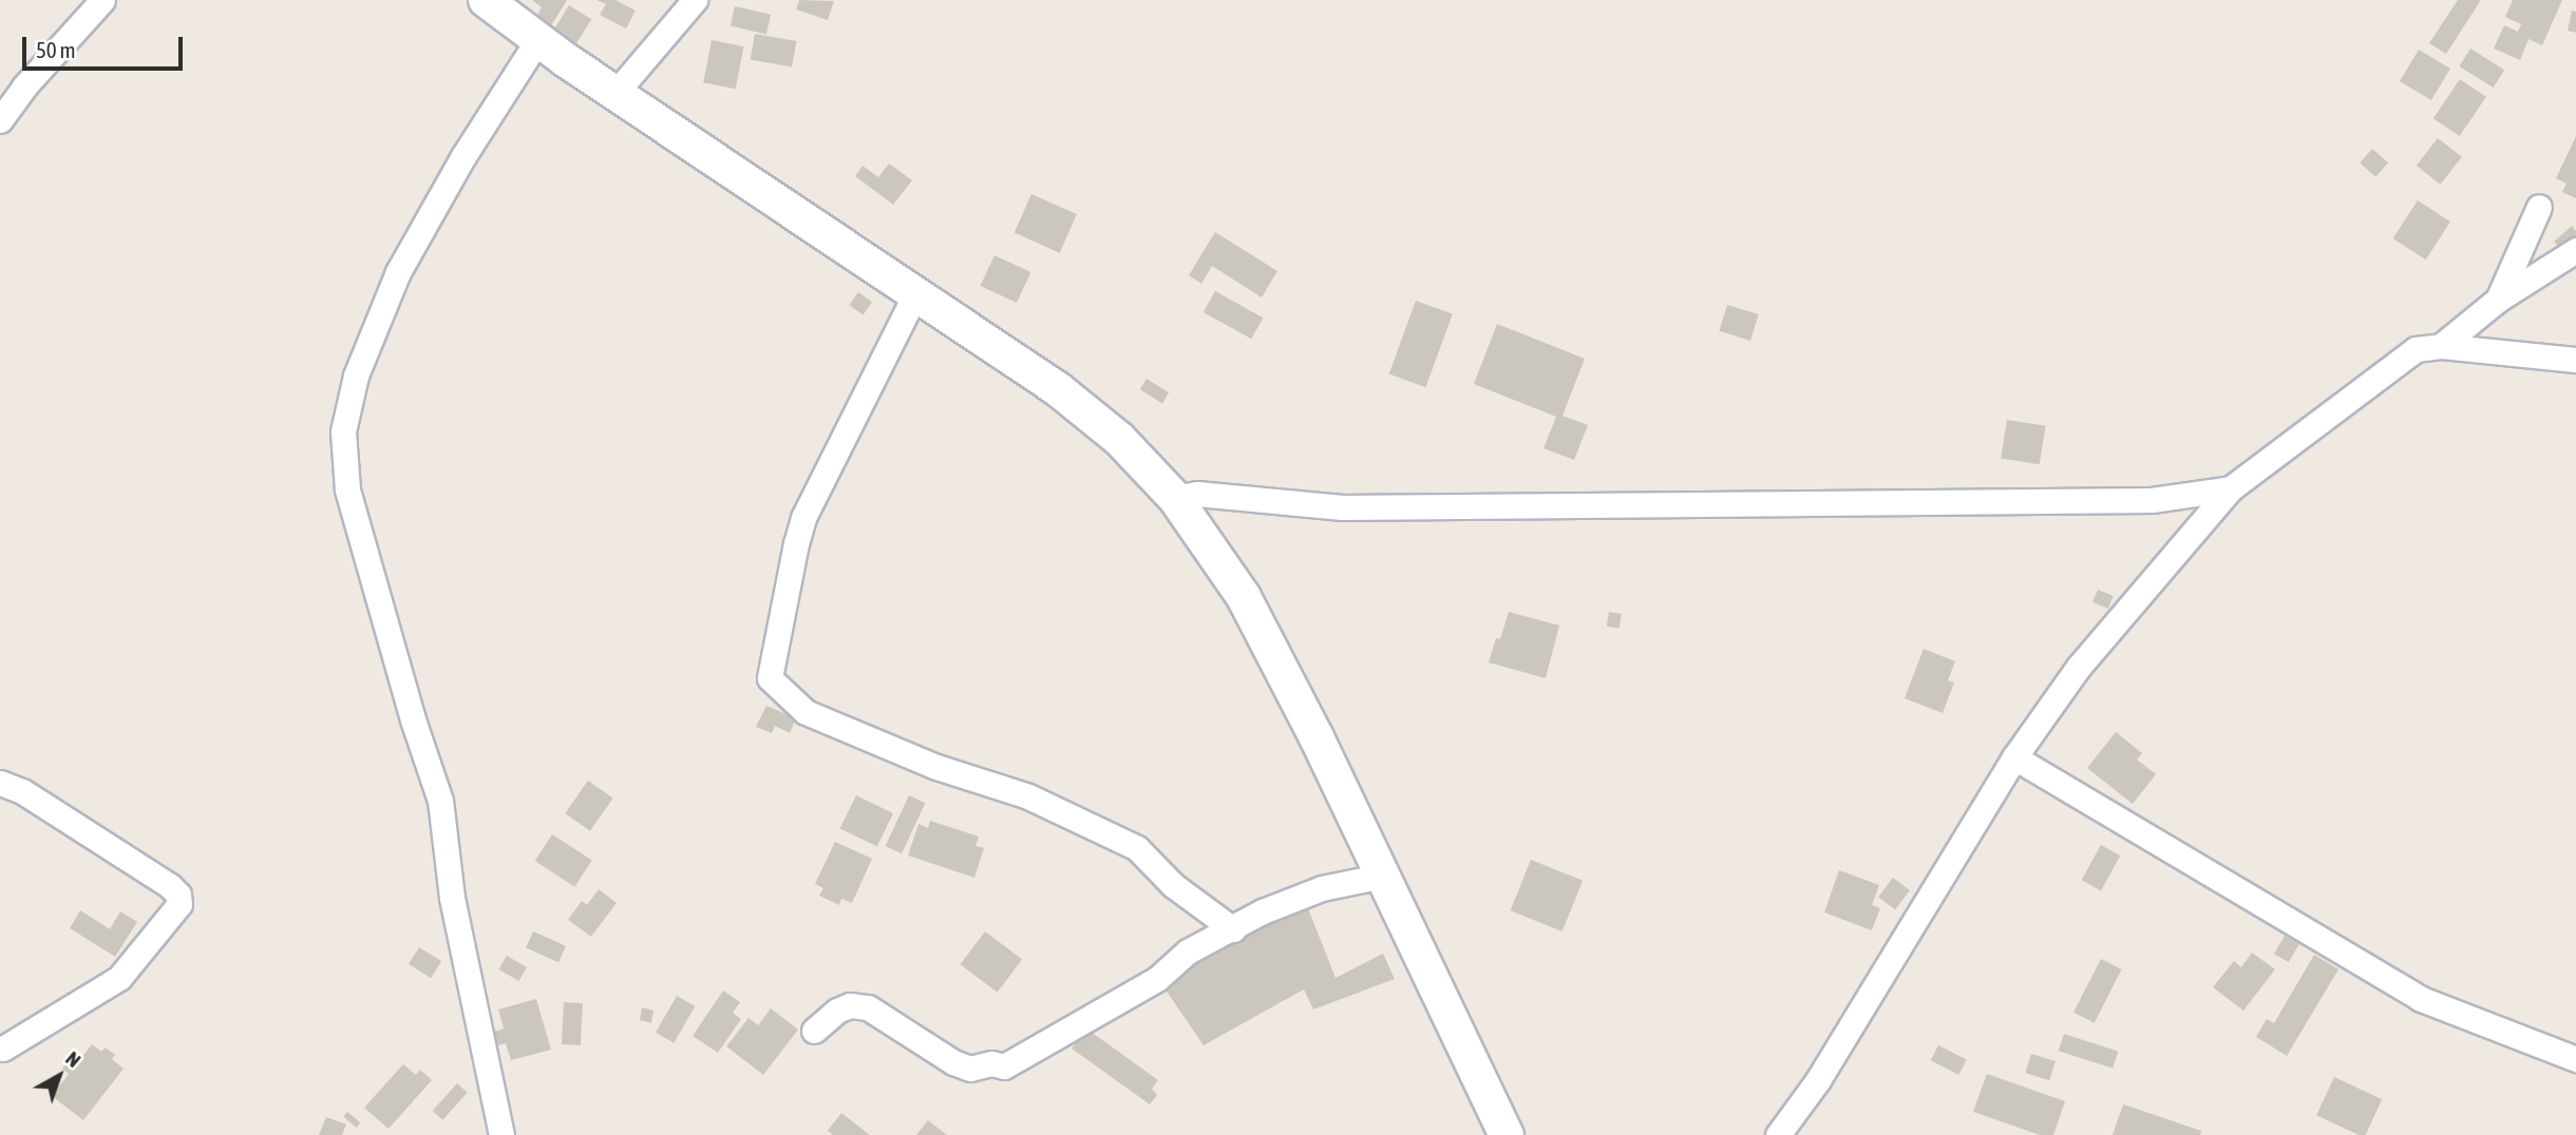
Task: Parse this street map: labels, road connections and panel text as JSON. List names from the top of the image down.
{
  "scale_bar": "50 m",
  "north": "top right"
}
